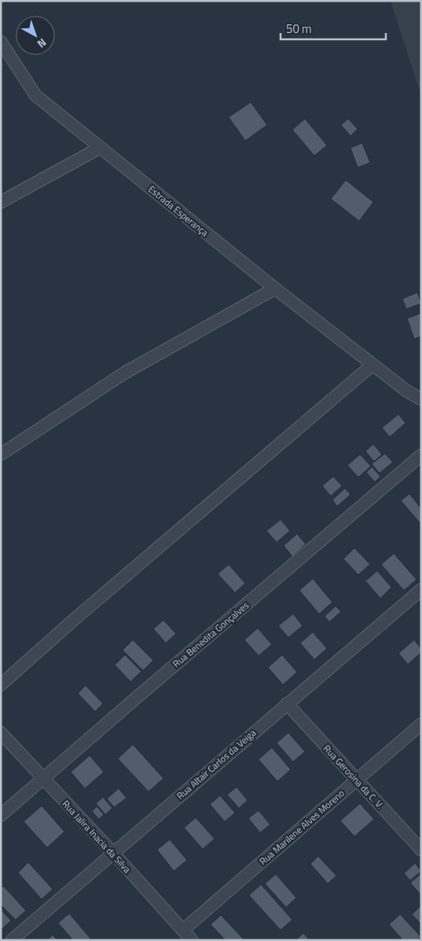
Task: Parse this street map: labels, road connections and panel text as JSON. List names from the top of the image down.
{
  "streets": {
    "street": [
      "Estrada Esperança",
      "Rua Benedita Gonçalves",
      "Rua Altair Carlos da Veiga",
      "Rua Gerosina da C. V.",
      "Rua Marilene Alves Moreno",
      "Rua Jalira Inacia da Silva"
    ]
  },
  "crossings": [
    ["Rua Benedita Gonçalves", "Rua Jalira Inacia da Silva"],
    ["Rua Altair Carlos da Veiga", "Rua Gerosina da C. V."],
    ["Rua Altair Carlos da Veiga", "Rua Jalira Inacia da Silva"],
    ["Rua Gerosina da C. V.", "Rua Marilene Alves Moreno"],
    ["Rua Marilene Alves Moreno", "Rua Jalira Inacia da Silva"]
  ],
  "scale_bar": "50 m",
  "north": "bottom right"
}
